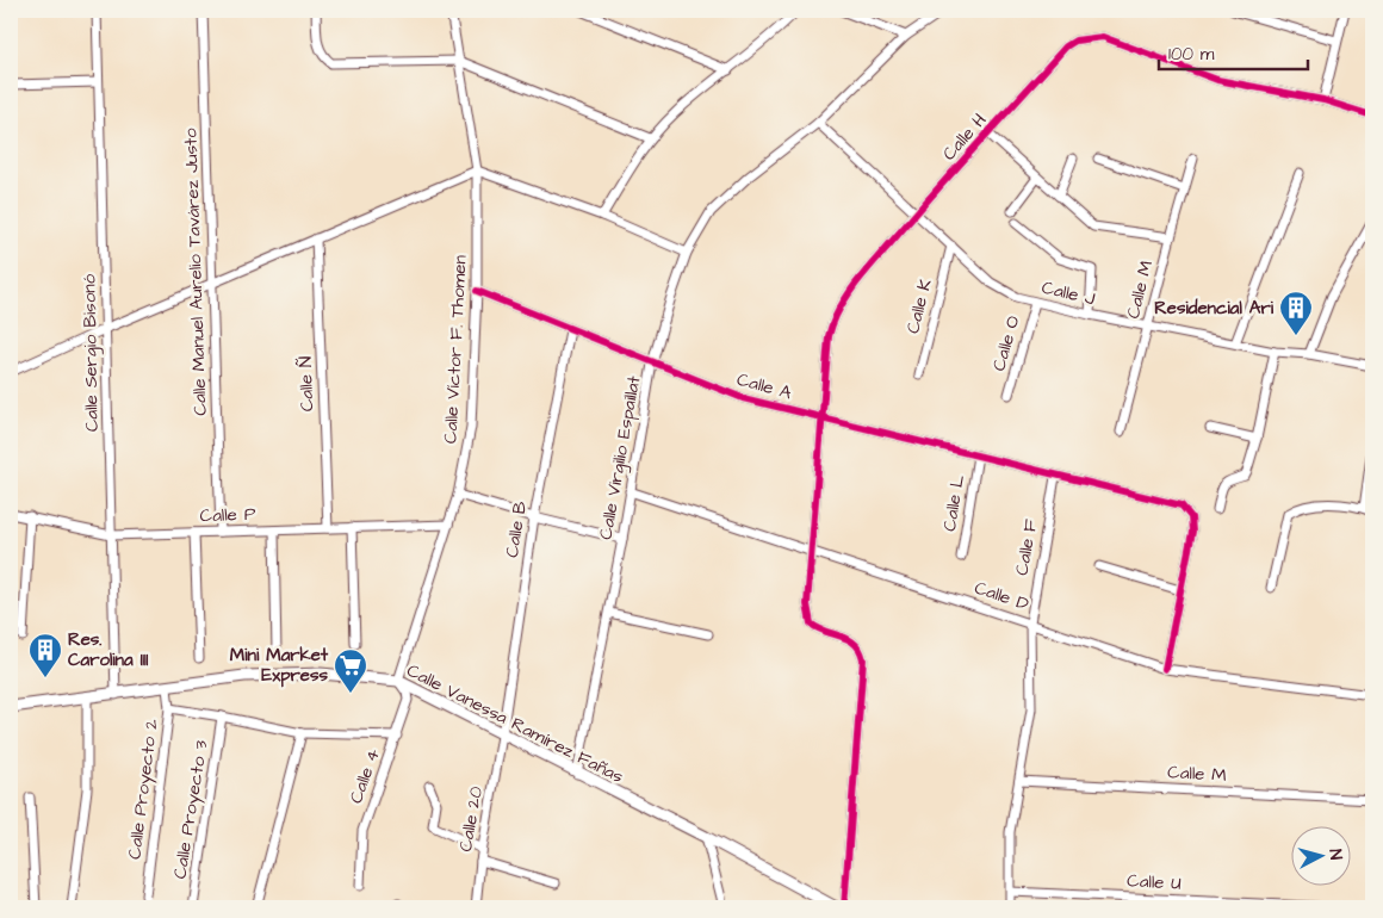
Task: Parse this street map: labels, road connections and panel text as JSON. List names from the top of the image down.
{
  "streets": {
    "street": [
      "Calle H",
      "Calle Manuel Aurelio Tavárez Justo",
      "Calle M",
      "Calle J",
      "Calle K",
      "Calle O",
      "Calle Víctor F. Thomen",
      "Calle Sergio Bisonó",
      "Calle Ñ",
      "Calle A",
      "Calle Virgilio Espaillat",
      "Calle L",
      "Calle P",
      "Calle B",
      "Calle F",
      "Calle D",
      "Calle Vanessa Ramírez Fañas",
      "Calle 4",
      "Calle Proyecto 2",
      "Calle Proyecto 3",
      "Calle 20",
      "Calle U"
    ]
  },
  "crossings": [
    ["Calle H", "Calle J"],
    ["Calle H", "Calle A"],
    ["Calle H", "Calle D"],
    ["Calle Manuel Aurelio Tavárez Justo", "Calle P"],
    ["Calle M", "Calle J"],
    ["Calle M", "Calle F"],
    ["Calle J", "Calle K"],
    ["Calle J", "Calle O"],
    ["Calle J", "Calle Virgilio Espaillat"],
    ["Calle Víctor F. Thomen", "Calle A"],
    ["Calle Víctor F. Thomen", "Calle P"],
    ["Calle Víctor F. Thomen", "Calle Vanessa Ramírez Fañas"],
    ["Calle Víctor F. Thomen", "Calle 4"],
    ["Calle Sergio Bisonó", "Calle P"],
    ["Calle Sergio Bisonó", "Calle Vanessa Ramírez Fañas"],
    ["Calle Ñ", "Calle P"],
    ["Calle A", "Calle Virgilio Espaillat"],
    ["Calle A", "Calle L"],
    ["Calle A", "Calle B"],
    ["Calle A", "Calle F"],
    ["Calle Virgilio Espaillat", "Calle D"],
    ["Calle Virgilio Espaillat", "Calle Vanessa Ramírez Fañas"],
    ["Calle B", "Calle Vanessa Ramírez Fañas"],
    ["Calle B", "Calle 20"],
    ["Calle F", "Calle D"],
    ["Calle Vanessa Ramírez Fañas", "Calle 4"],
    ["Calle Vanessa Ramírez Fañas", "Calle Proyecto 2"],
    ["Calle Vanessa Ramírez Fañas", "Calle 20"]
  ],
  "places": {
    "building": ["Residencial Ari", "Res. Carolina III"],
    "supermarket": ["Mini Market Express"]
  },
  "scale_bar": "100 m",
  "north": "right"
}
